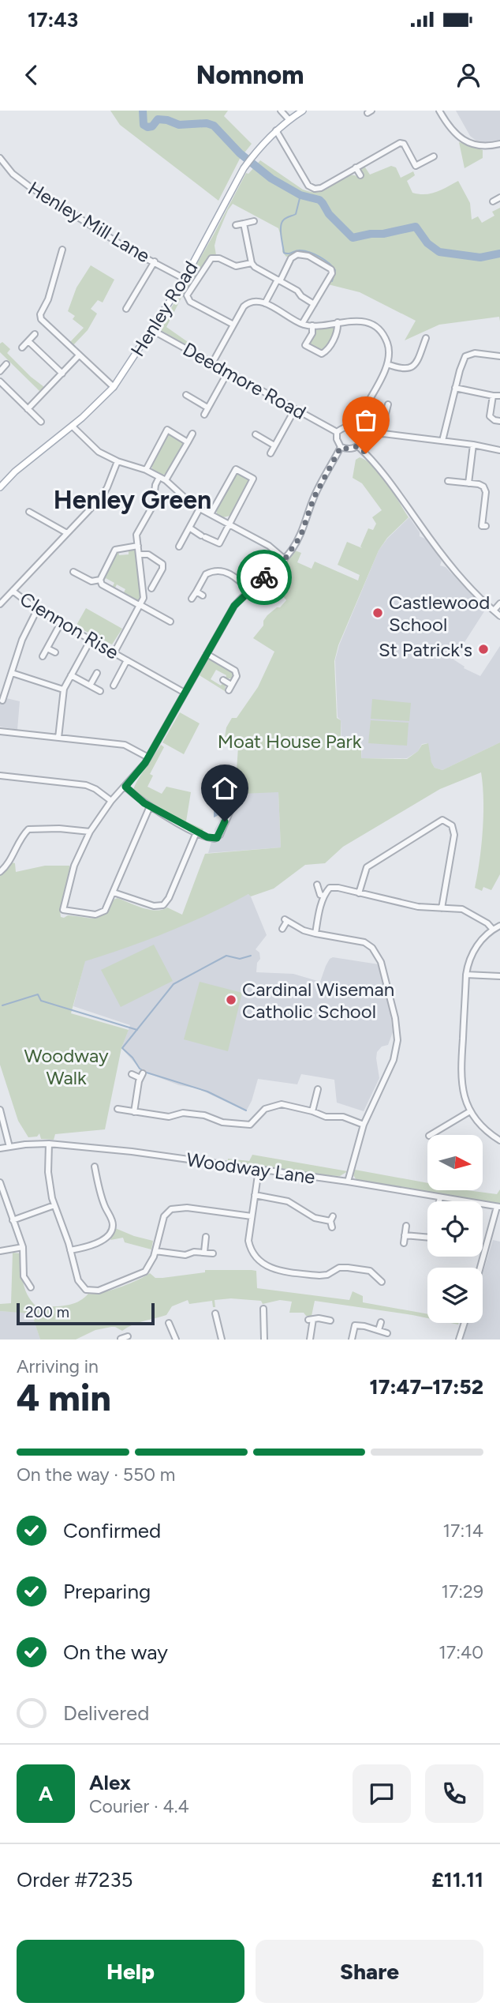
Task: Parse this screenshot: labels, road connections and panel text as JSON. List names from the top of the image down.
{
  "streets": {
    "main road": ["Henley Road"],
    "street": [
      "Henley Mill Lane",
      "Deedmore Road",
      "Clennon Rise",
      "Woodway Lane"
    ]
  },
  "crossings": [
    ["Henley Mill Lane", "Henley Road"],
    ["Henley Road", "Deedmore Road"]
  ],
  "districts": ["Henley Green"],
  "parks": ["Moat House Park", "Woodway Walk"],
  "places": ["Castlewood School", "St Patrick's", "Cardinal Wiseman Catholic School"],
  "scale_bar": "200 m",
  "north": "right",
  "page": {
    "status": "17:43",
    "header": "Nomnom",
    "scale": "200 m",
    "heading": ["4 min", "Arriving in", "17:47–17:52"],
    "panel": [
      "Alex",
      "Courier · 4.4",
      "Order #7235",
      "£11.11"
    ],
    "bar": "On the way · 550 m",
    "list": [
      ["Confirmed", "17:14"],
      ["Preparing", "17:29"],
      ["On the way", "17:40"],
      "Delivered"
    ],
    "round": "A",
    "buttons": ["Help", "Share"]
  }
}
